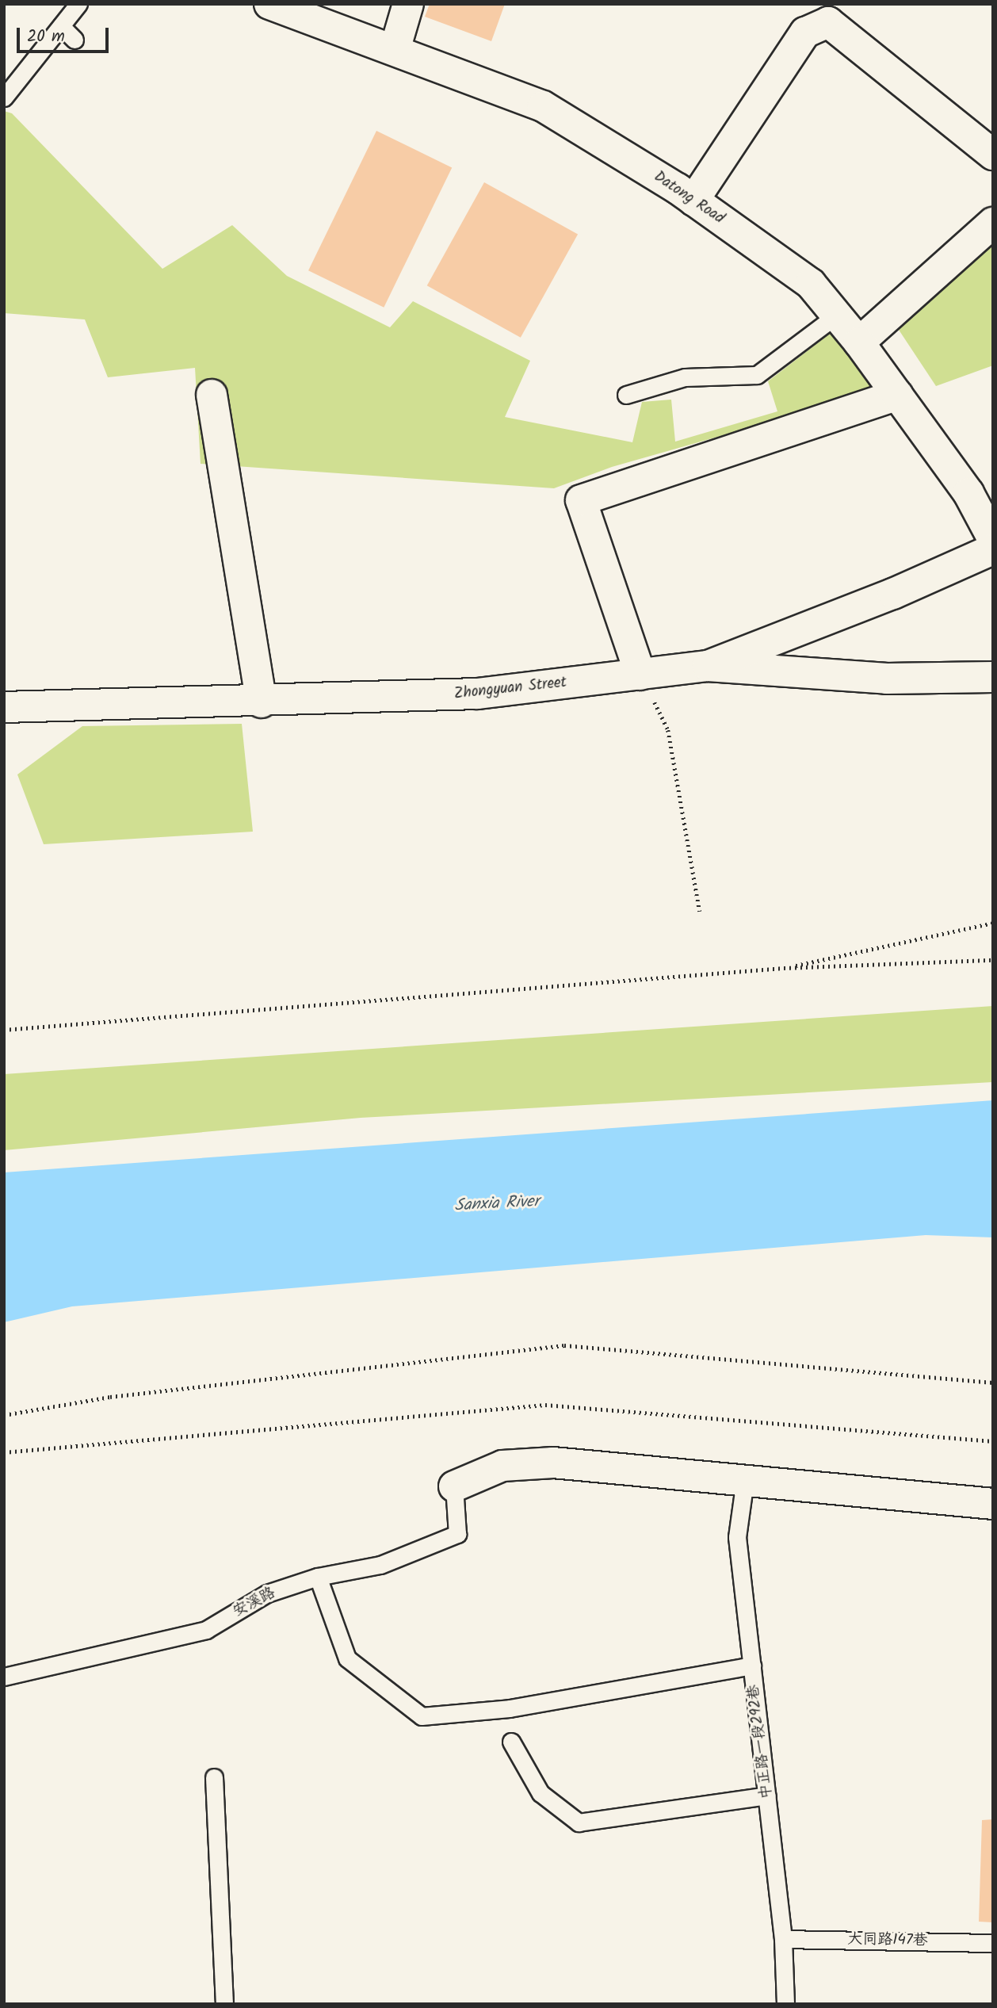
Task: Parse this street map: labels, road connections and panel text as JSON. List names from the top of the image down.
{
  "streets": {
    "street": ["Datong Road", "Zhongyuan Street"],
    "lane": ["安溪路", "中正路一段292巷", "大同路147巷"]
  },
  "crossings": [
    ["中正路一段292巷", "大同路147巷"]
  ],
  "water": ["Sanxia River"],
  "scale_bar": "20 m"
}
